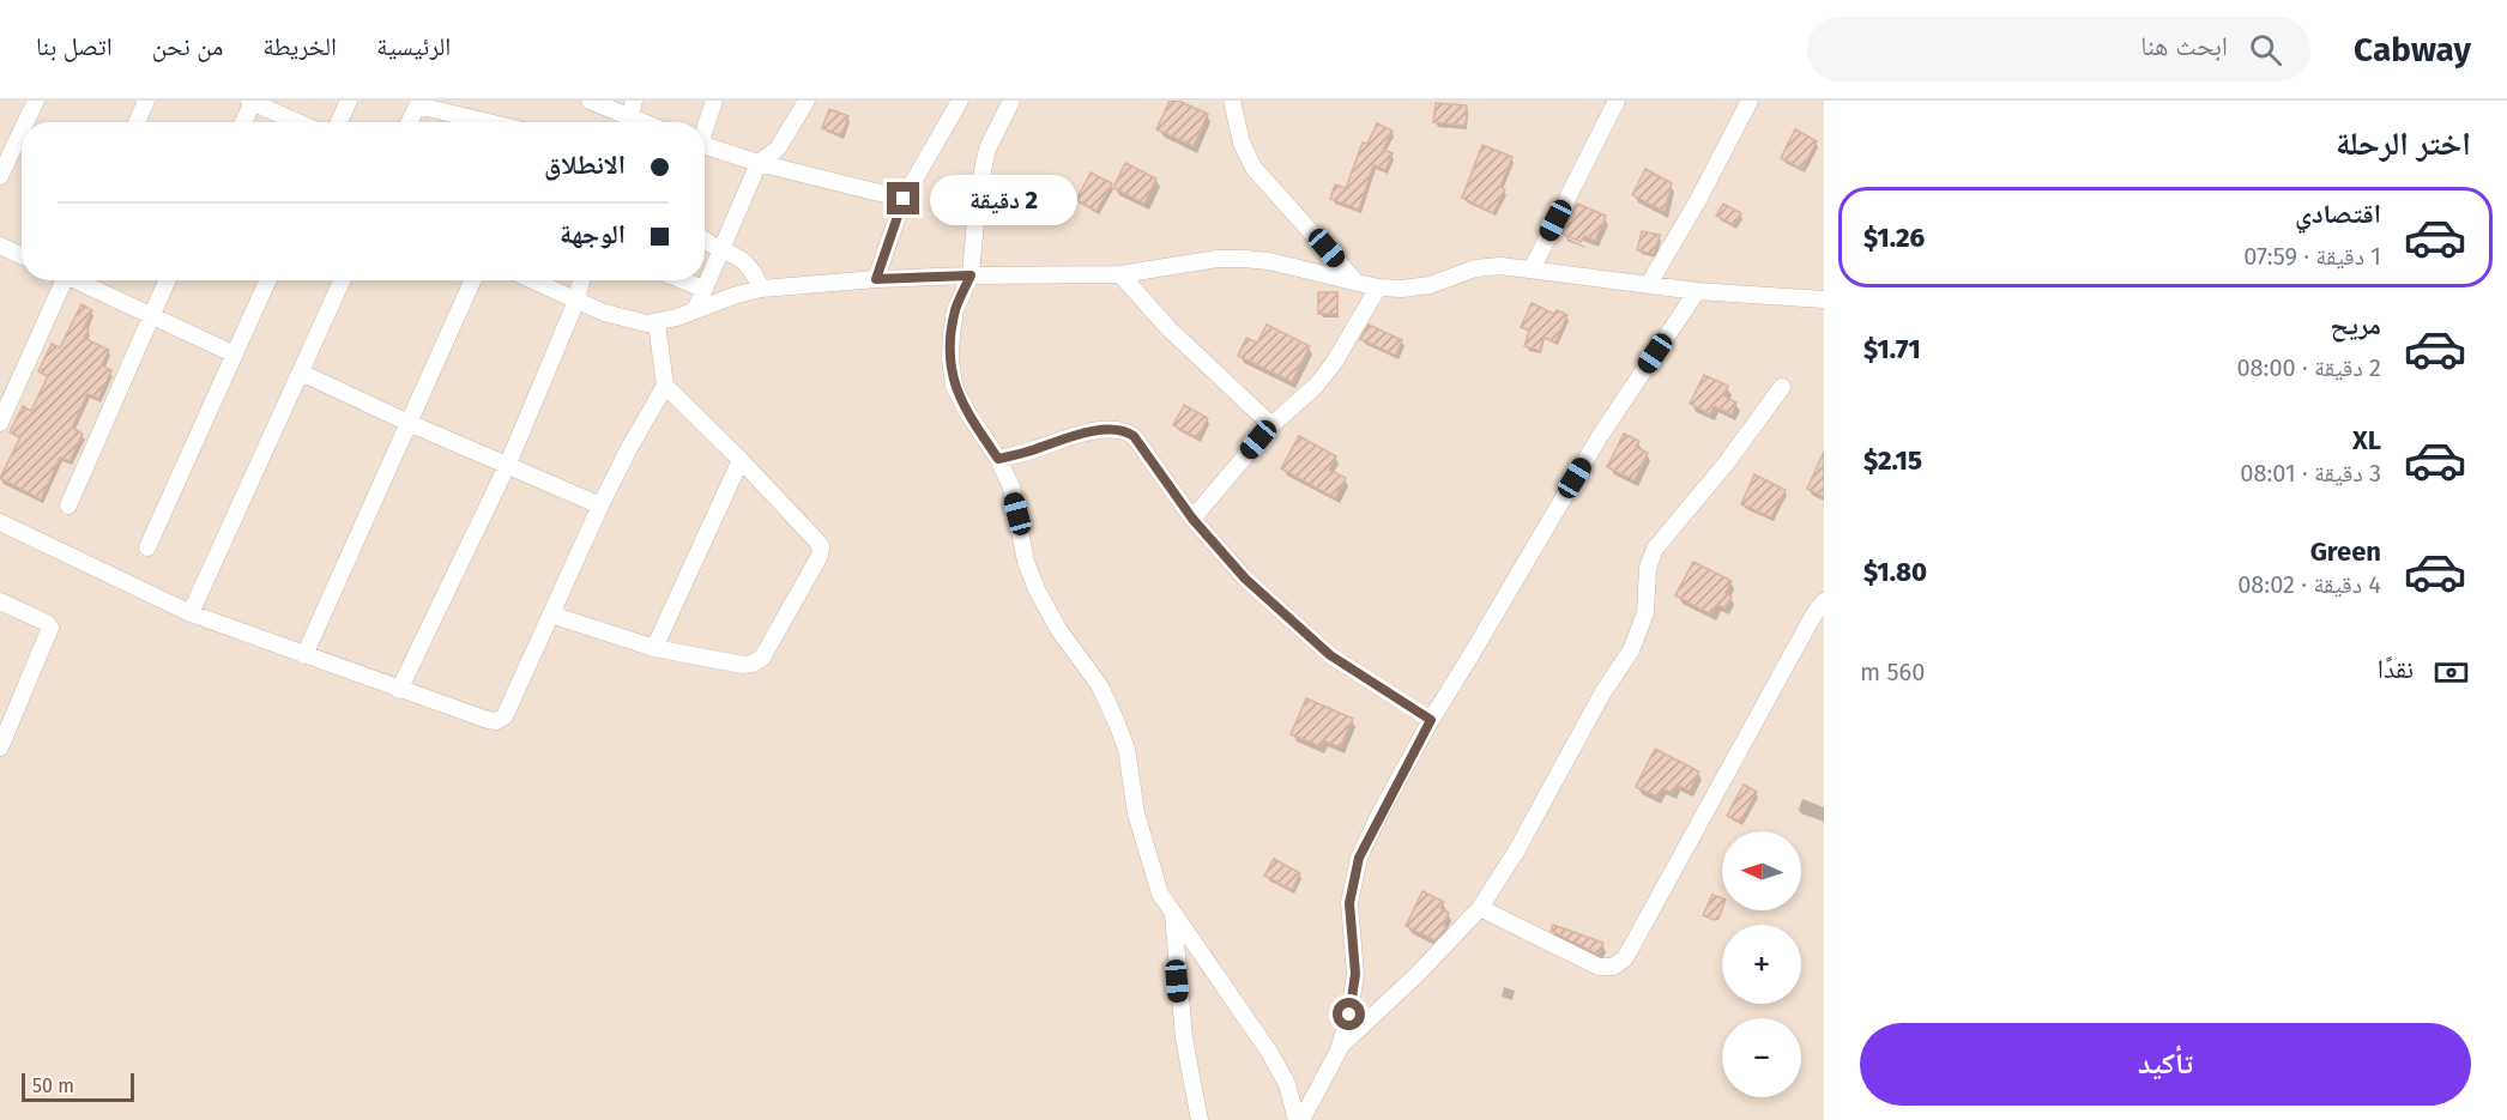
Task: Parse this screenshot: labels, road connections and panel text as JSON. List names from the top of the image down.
{
  "scale_bar": "50 m",
  "north": "left",
  "page": {
    "header": "Cabway",
    "search": "ابحث هنا",
    "nav": [
      "الرئيسية",
      "الخريطة",
      "من نحن",
      "اتصل بنا"
    ],
    "heading": "اختر الرحلة",
    "banner": ["الانطلاق", "الوجهة"],
    "bubble": "2 دقيقة",
    "list": [
      {
        "name": "اقتصادي",
        "note": "1 دقيقة · 07:59",
        "value": "$1.26"
      },
      {
        "name": "مريح",
        "note": "2 دقيقة · 08:00",
        "value": "$1.71"
      },
      {
        "name": "XL",
        "note": "3 دقيقة · 08:01",
        "value": "$2.15"
      },
      {
        "name": "Green",
        "note": "4 دقيقة · 08:02",
        "value": "$1.80"
      }
    ],
    "pay": ["نقدًا", "560 m"],
    "map_buttons": ["+", "−"],
    "buttons": "تأكيد",
    "scale": "50 m"
  }
}
